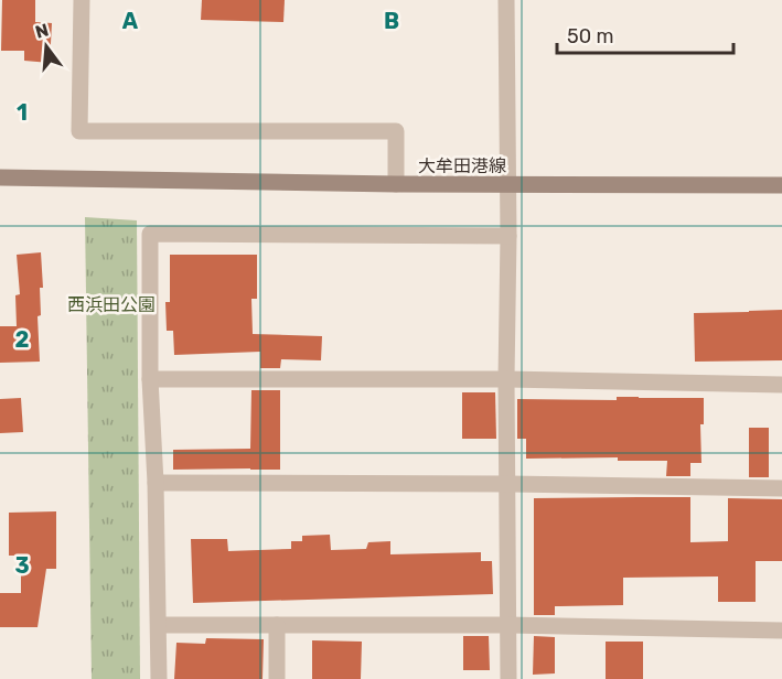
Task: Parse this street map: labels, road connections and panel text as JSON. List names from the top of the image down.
{
  "streets": {
    "main road": ["大牟田港線"]
  },
  "parks": ["西浜田公園"],
  "scale_bar": "50 m",
  "north": "top",
  "grid": {
    "columns": ["A", "B"],
    "rows": ["1", "2", "3"]
  }
}
